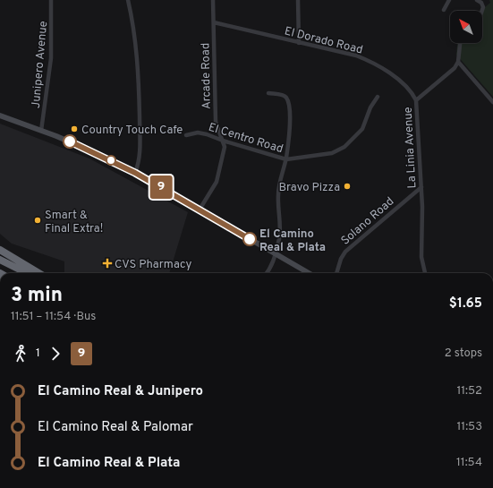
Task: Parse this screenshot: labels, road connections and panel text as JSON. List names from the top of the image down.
{
  "streets": {
    "street": [
      "El Dorado Road",
      "Junipero Avenue",
      "Arcade Road",
      "El Centro Road",
      "La Linia Avenue",
      "Solano Road"
    ]
  },
  "crossings": [
    ["El Dorado Road", "Arcade Road"],
    ["El Dorado Road", "La Linia Avenue"],
    ["Arcade Road", "El Centro Road"],
    ["La Linia Avenue", "Solano Road"]
  ],
  "places": {
    "other": [
      "Country Touch Cafe",
      "Bravo Pizza",
      "Smart & Final Extra!",
      "El Camino Real & Plata"
    ],
    "health": ["CVS Pharmacy"]
  },
  "lines": ["bus line 9"],
  "north": "top left",
  "page": {
    "on_map": "9",
    "heading": ["3 min", "11:51 – 11:54 · Bus", "$1.65"],
    "legs": ["1", "9", "2 stops"],
    "list": [
      {
        "name": "El Camino Real & Junipero",
        "value": "11:52"
      },
      {
        "name": "El Camino Real & Palomar",
        "value": "11:53"
      },
      {
        "name": "El Camino Real & Plata",
        "value": "11:54"
      }
    ]
  }
}
